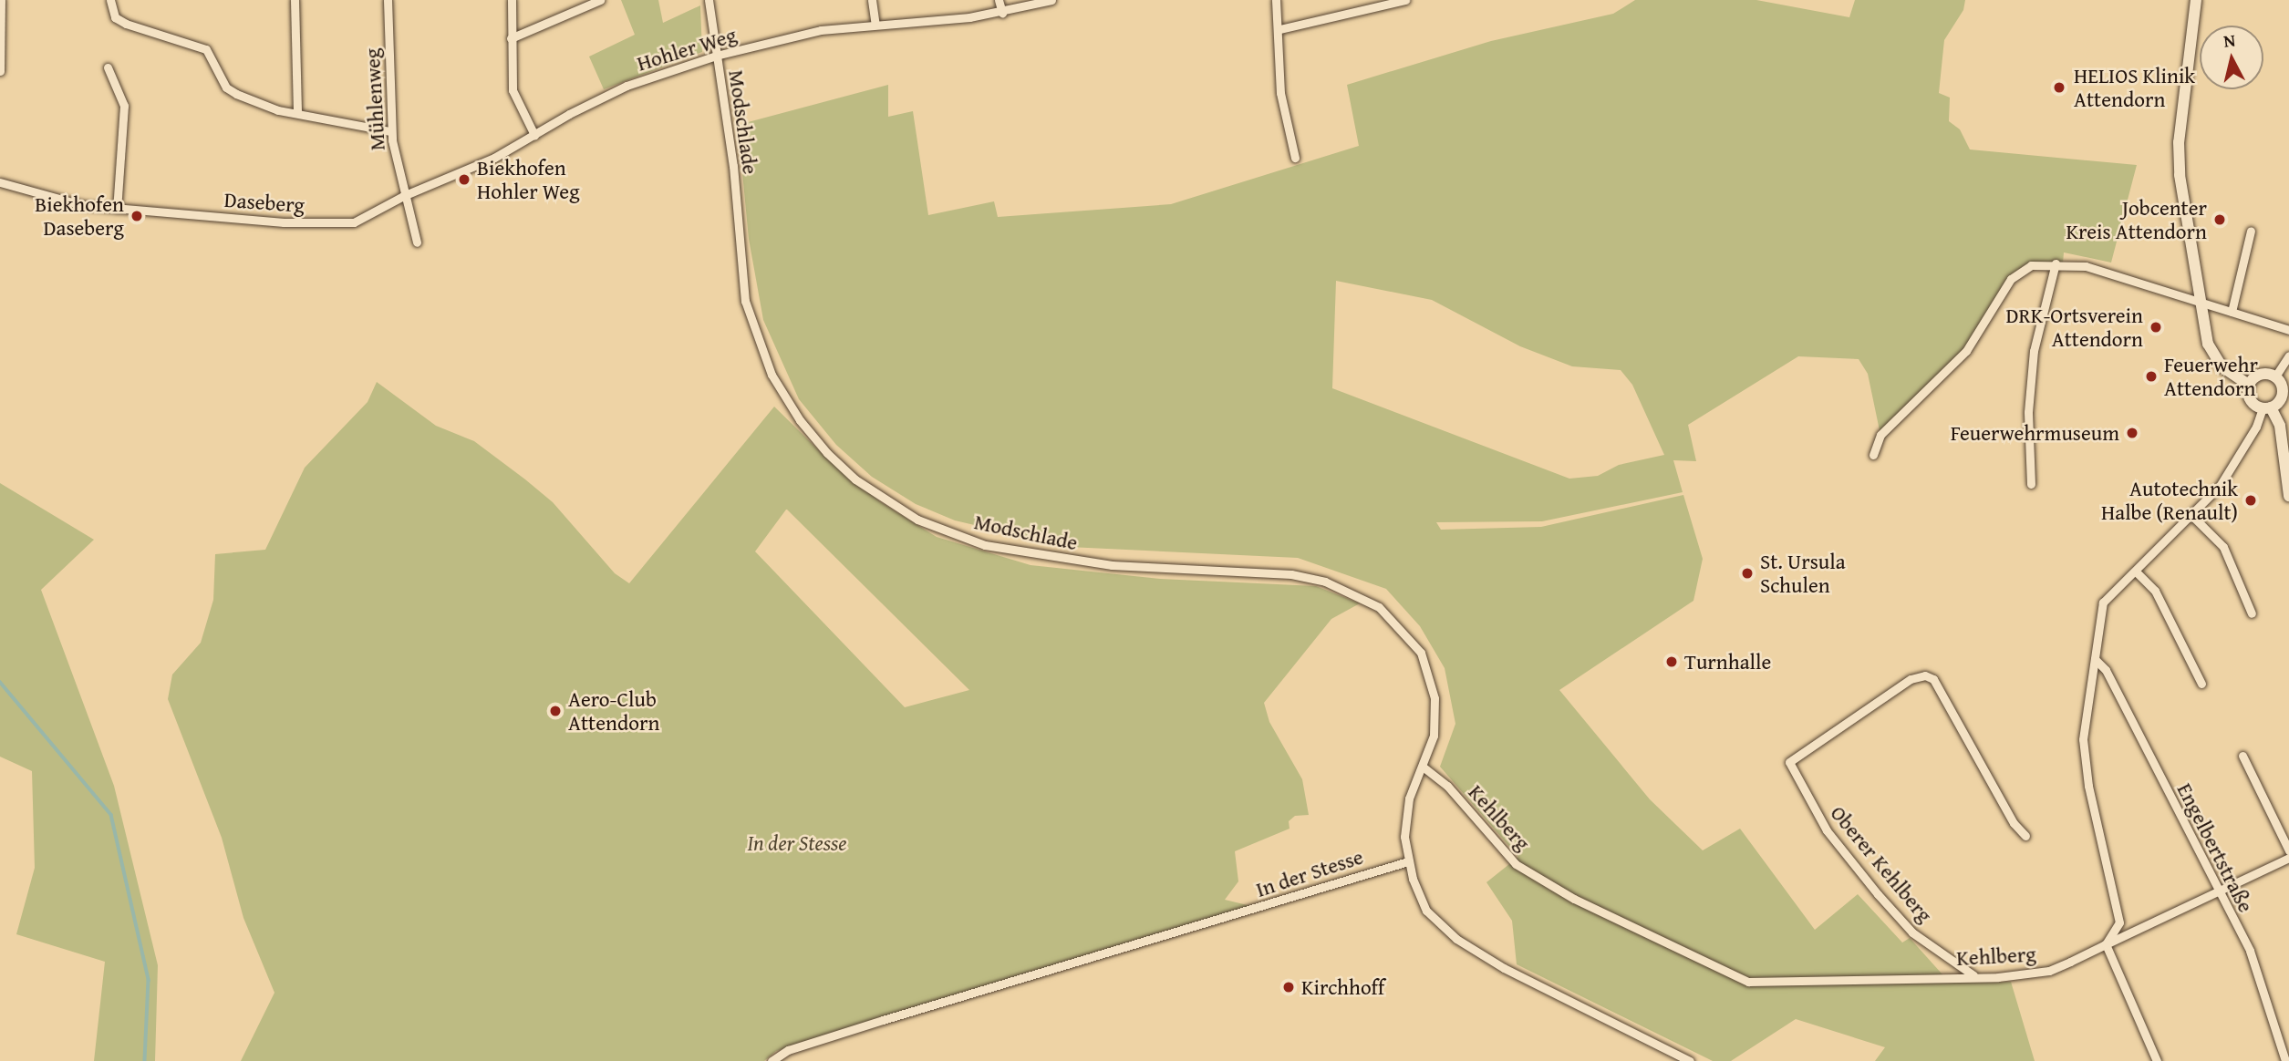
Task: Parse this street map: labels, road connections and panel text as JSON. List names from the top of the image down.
{
  "streets": {
    "street": [
      "Hohler Weg",
      "Mühlenweg",
      "Modschlade",
      "Daseberg",
      "Kehlberg",
      "Engelbertstraße",
      "Oberer Kehlberg",
      "In der Stesse"
    ]
  },
  "crossings": [
    ["Hohler Weg", "Mühlenweg"],
    ["Hohler Weg", "Modschlade"],
    ["Hohler Weg", "Daseberg"],
    ["Mühlenweg", "Daseberg"],
    ["Modschlade", "Kehlberg"],
    ["Modschlade", "In der Stesse"],
    ["Kehlberg", "Engelbertstraße"],
    ["Kehlberg", "Oberer Kehlberg"]
  ],
  "parks": ["In der Stesse"],
  "places": [
    "HELIOS Klinik Attendorn",
    "Biekhofen Hohler Weg",
    "Biekhofen Daseberg",
    "Jobcenter Kreis Attendorn",
    "DRK-Ortsverein Attendorn",
    "Feuerwehr Attendorn",
    "Feuerwehrmuseum",
    "Autotechnik Halbe (Renault)",
    "St. Ursula Schulen",
    "Turnhalle",
    "Aero-Club Attendorn",
    "Kirchhoff"
  ],
  "north": "top"
}
